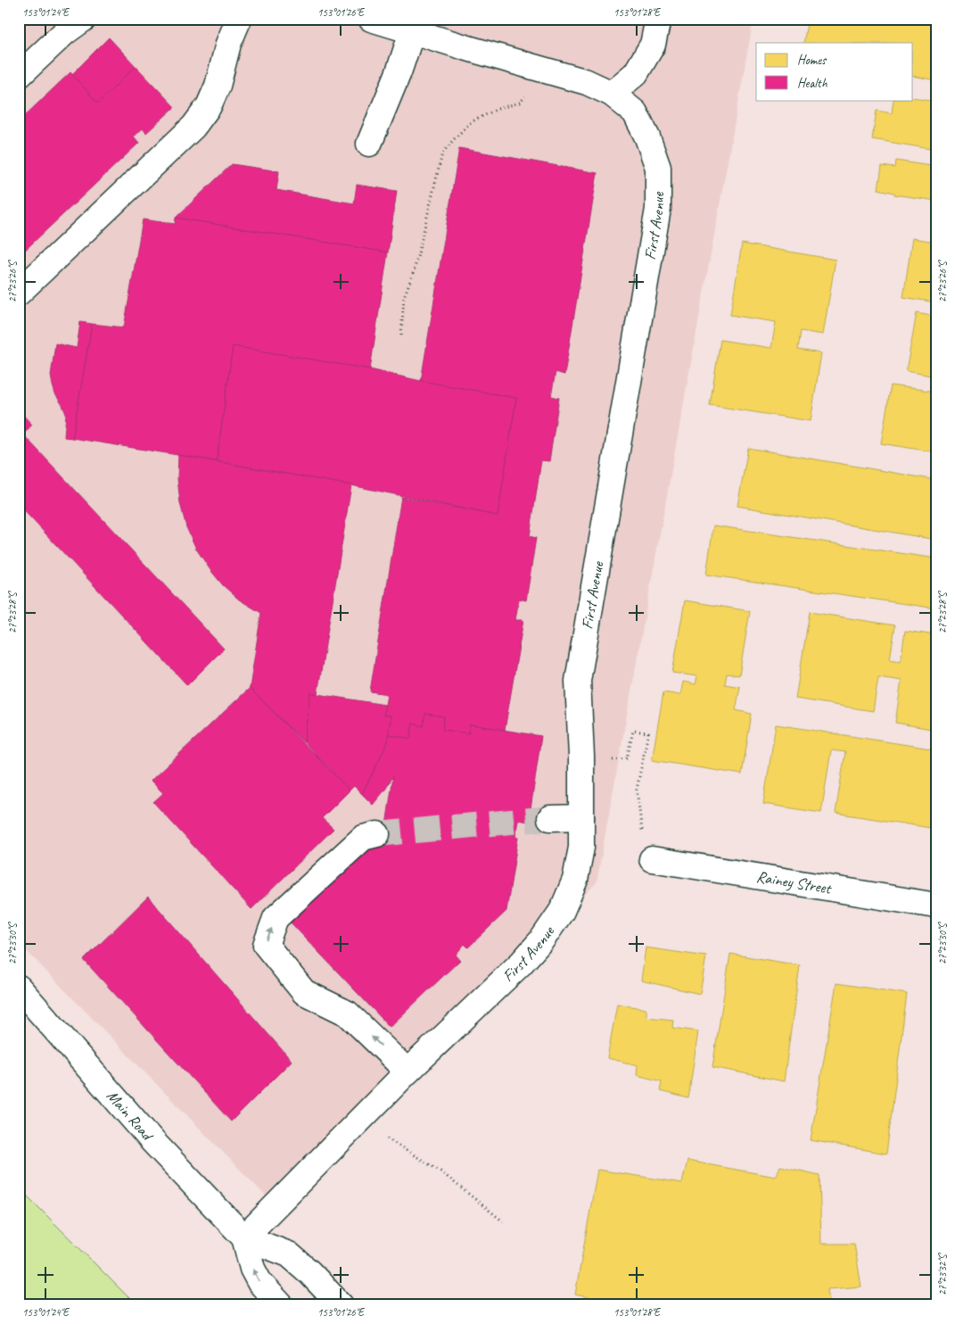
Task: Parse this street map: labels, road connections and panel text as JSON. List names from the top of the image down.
{
  "streets": {
    "street": ["First Avenue", "Rainey Street", "Main Road"]
  },
  "crossings": [
    ["First Avenue", "Main Road"]
  ],
  "legend": ["Homes", "Health"],
  "coordinates": [
    "153°01'24\"E",
    "153°01'26\"E",
    "153°01'28\"E",
    "27°23'26\"S",
    "27°23'28\"S",
    "27°23'30\"S",
    "27°23'32\"S"
  ]
}
